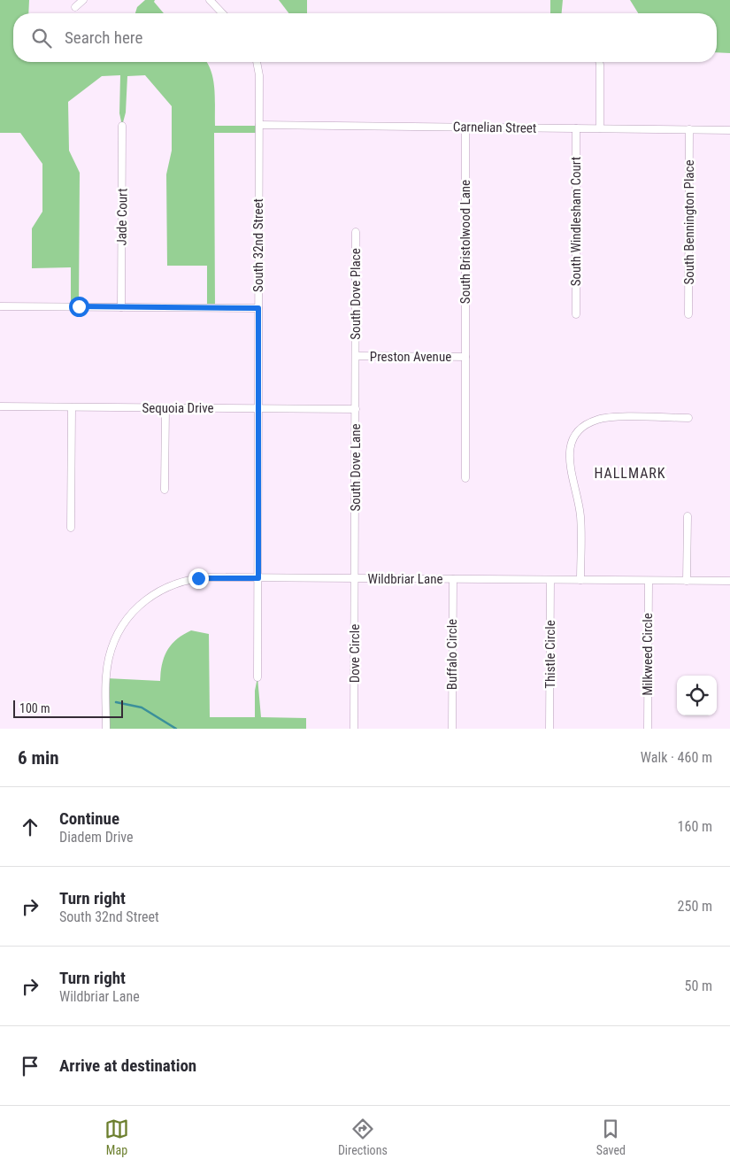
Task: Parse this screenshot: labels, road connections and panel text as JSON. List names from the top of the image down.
{
  "streets": {
    "street": [
      "Carnelian Street",
      "Jade Court",
      "South Windlesham Court",
      "South Bennington Place",
      "South Bristolwood Lane",
      "South 32nd Street",
      "South Dove Place",
      "Preston Avenue",
      "Sequoia Drive",
      "South Dove Lane",
      "Wildbriar Lane",
      "Dove Circle",
      "Buffalo Circle",
      "Thistle Circle",
      "Milkweed Circle"
    ]
  },
  "crossings": [
    ["Carnelian Street", "South Windlesham Court"],
    ["Carnelian Street", "South Bennington Place"],
    ["Carnelian Street", "South Bristolwood Lane"],
    ["Carnelian Street", "South 32nd Street"],
    ["South Bristolwood Lane", "Preston Avenue"],
    ["South 32nd Street", "Sequoia Drive"],
    ["South 32nd Street", "Wildbriar Lane"],
    ["South Dove Place", "Preston Avenue"],
    ["South Dove Place", "South Dove Lane"],
    ["Preston Avenue", "South Dove Lane"],
    ["Sequoia Drive", "South Dove Lane"],
    ["South Dove Lane", "Wildbriar Lane"],
    ["South Dove Lane", "Dove Circle"],
    ["Wildbriar Lane", "Dove Circle"],
    ["Wildbriar Lane", "Buffalo Circle"],
    ["Wildbriar Lane", "Thistle Circle"],
    ["Wildbriar Lane", "Milkweed Circle"]
  ],
  "districts": ["HALLMARK"],
  "scale_bar": "100 m",
  "page": {
    "search": "Search here",
    "scale": "100 m",
    "heading": ["6 min", "Walk · 460 m"],
    "list": [
      ["Continue", "Diadem Drive", "160 m"],
      ["Turn right", "South 32nd Street", "250 m"],
      ["Turn right", "Wildbriar Lane", "50 m"],
      "Arrive at destination"
    ],
    "nav": ["Map", "Directions", "Saved"]
  }
}
